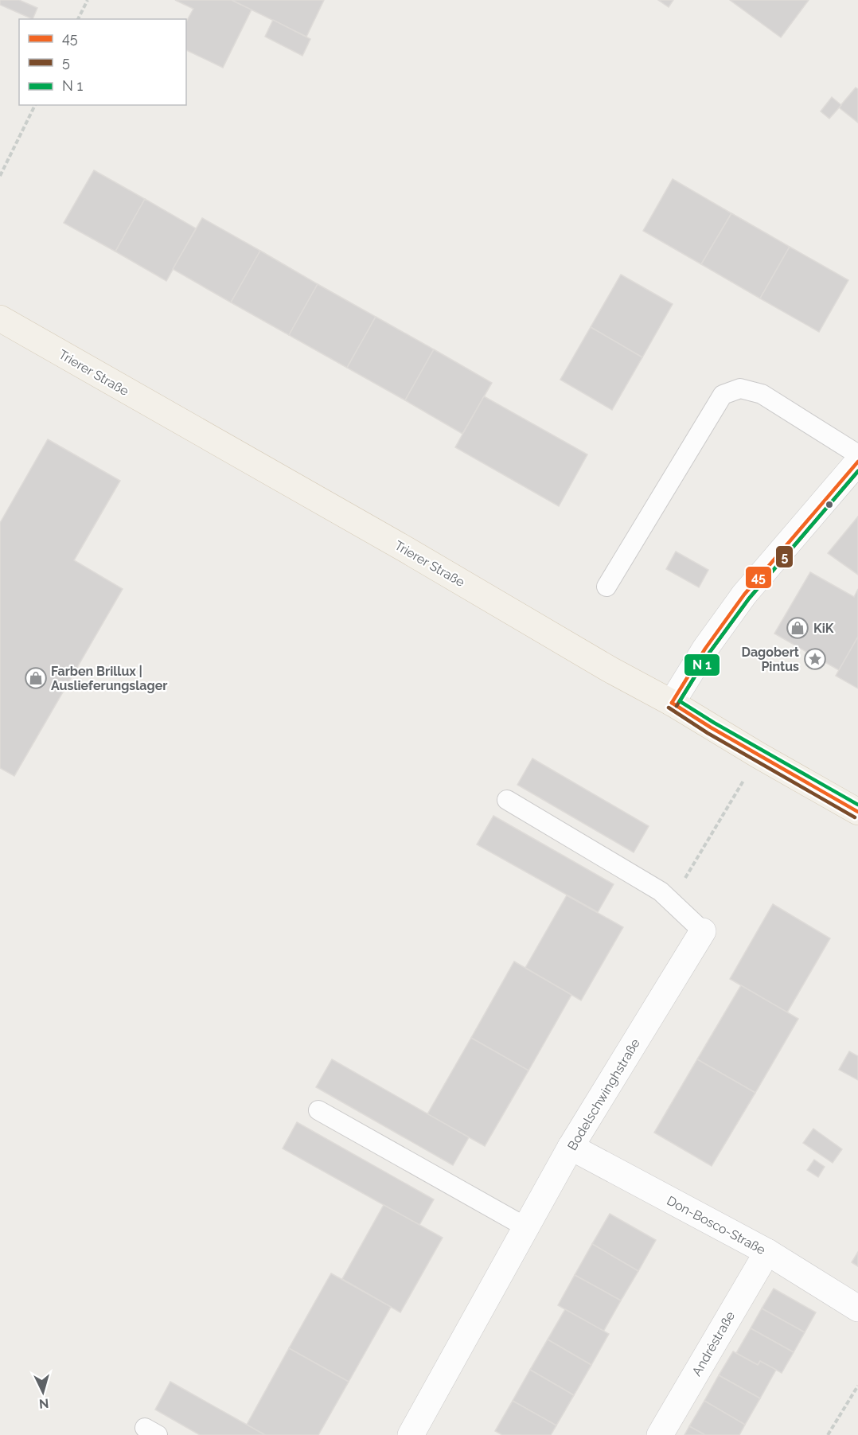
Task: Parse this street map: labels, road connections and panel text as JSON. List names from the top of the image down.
{
  "streets": {
    "main road": ["Trierer Straße"],
    "street": ["Bodelschwinghstraße", "Don-Bosco-Straße", "Andréstraße"]
  },
  "crossings": [
    ["Bodelschwinghstraße", "Don-Bosco-Straße"],
    ["Don-Bosco-Straße", "Andréstraße"]
  ],
  "places": {
    "shop": ["KiK", "Farben Brillux | Auslieferungslager"],
    "place": ["Dagobert Pintus"]
  },
  "lines": ["transit line 45", "transit line 5"],
  "legend": ["45", "5", "N 1"],
  "north": "bottom"
}
